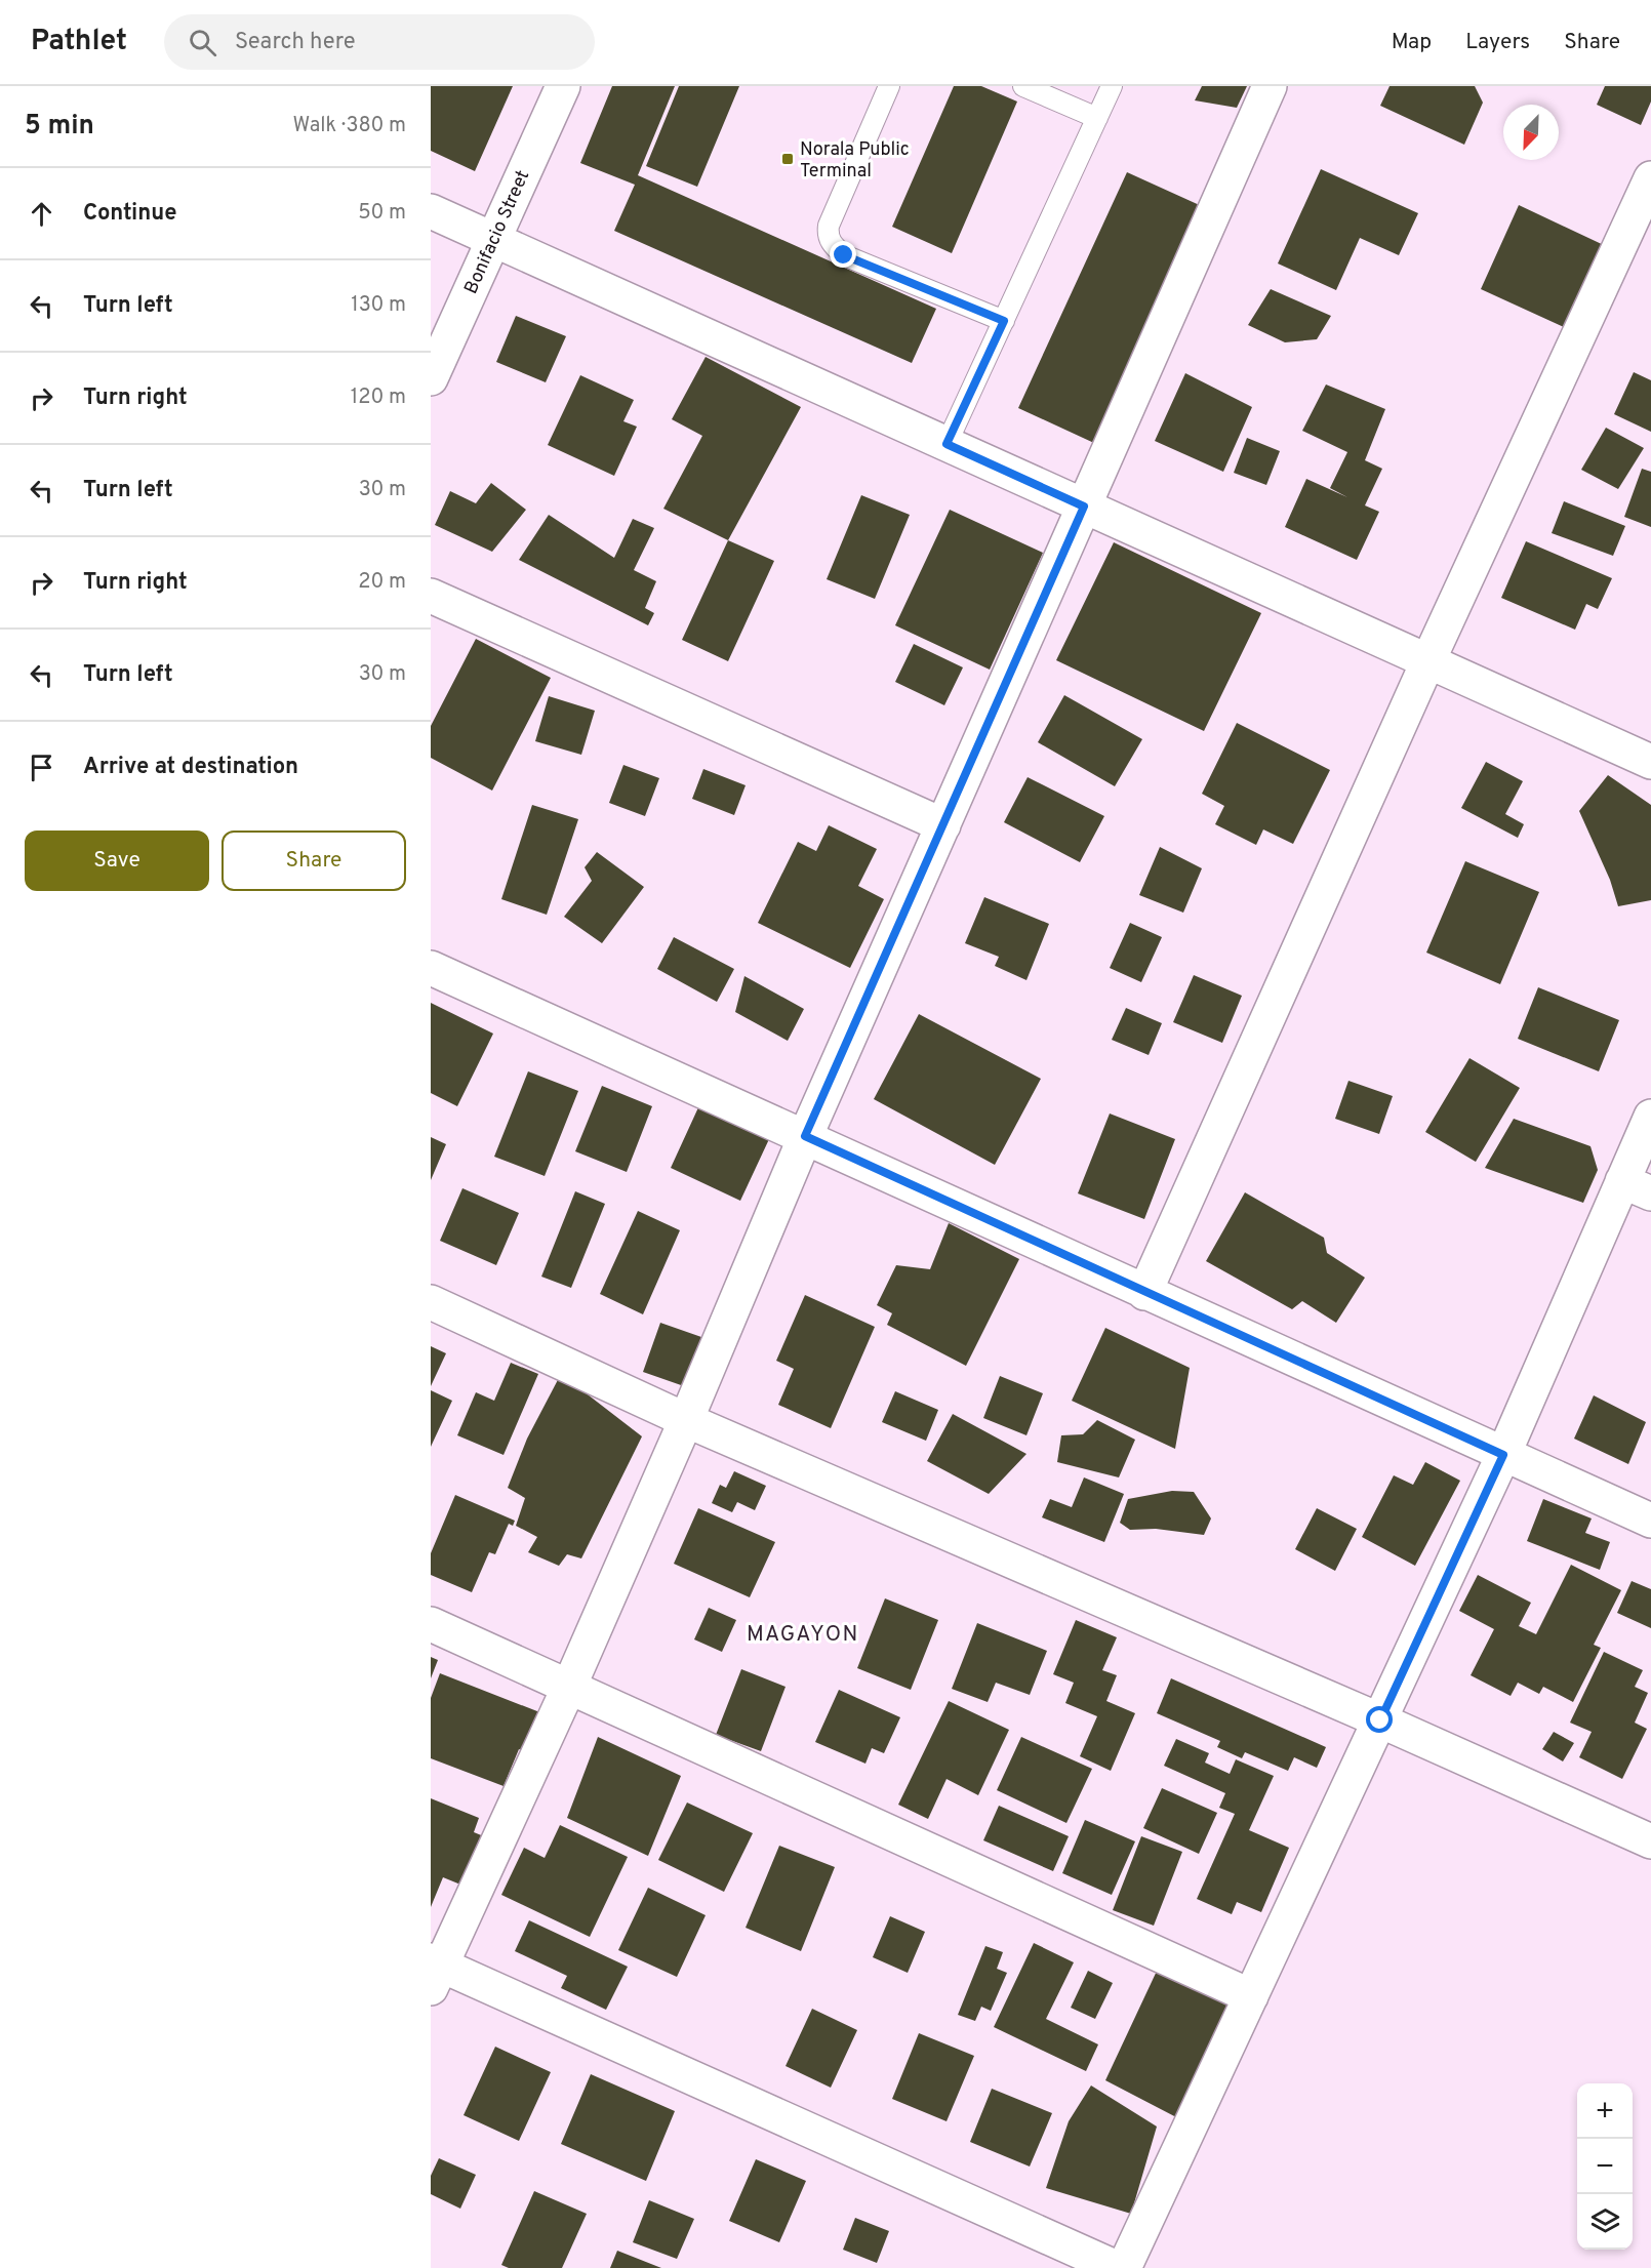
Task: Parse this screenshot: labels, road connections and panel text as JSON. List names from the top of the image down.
{
  "streets": {
    "street": ["Bonifacio Street"]
  },
  "districts": ["MAGAYON"],
  "places": {
    "transit": ["Norala Public Terminal"]
  },
  "north": "bottom left",
  "page": {
    "header": "Pathlet",
    "search": "Search here",
    "nav": ["Map", "Layers", "Share"],
    "heading": ["5 min", "Walk · 380 m"],
    "list": [
      ["Continue", "50 m"],
      ["Turn left", "130 m"],
      ["Turn right", "120 m"],
      ["Turn left", "30 m"],
      ["Turn right", "20 m"],
      ["Turn left", "30 m"],
      "Arrive at destination"
    ],
    "buttons": ["Save", "Share"],
    "map_buttons": ["+", "−"]
  }
}
